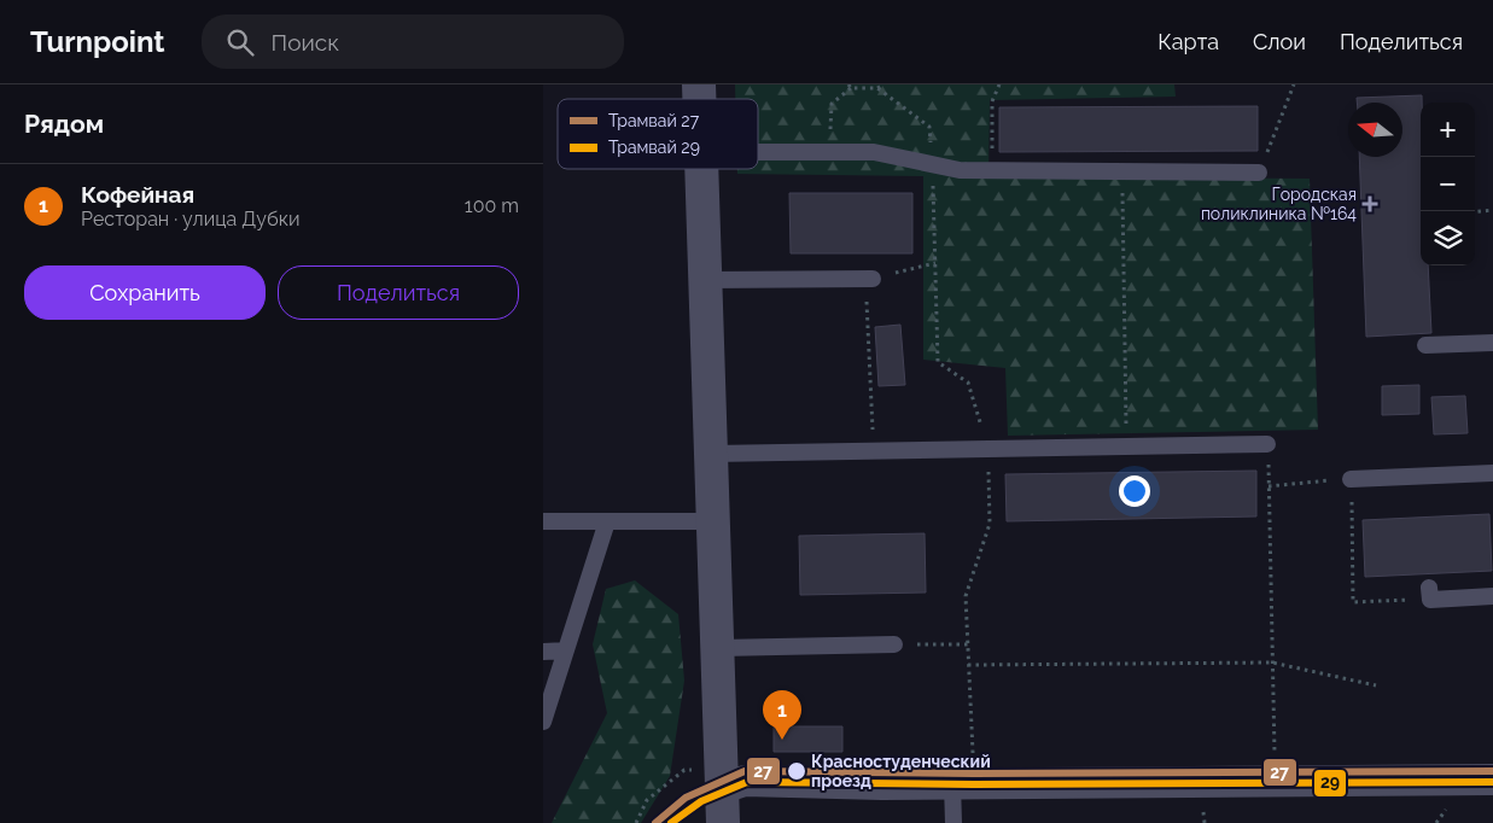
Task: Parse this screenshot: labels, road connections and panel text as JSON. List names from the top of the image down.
{
  "places": {
    "health": ["Городская поликлиника №164"],
    "other": ["Красностуденческий проезд"]
  },
  "lines": ["tram line 27", "tram line 29"],
  "legend": ["Трамвай 27", "Трамвай 29"],
  "north": "left",
  "page": {
    "header": "Turnpoint",
    "search": "Поиск",
    "nav": ["Карта", "Слои", "Поделиться"],
    "heading": "Рядом",
    "map_buttons": ["+", "−"],
    "list": [
      {
        "mark": "1",
        "name": "Кофейная",
        "note": "Ресторан · улица Дубки",
        "value": "100 m"
      }
    ],
    "buttons": ["Сохранить", "Поделиться"],
    "pins": "1"
  }
}
